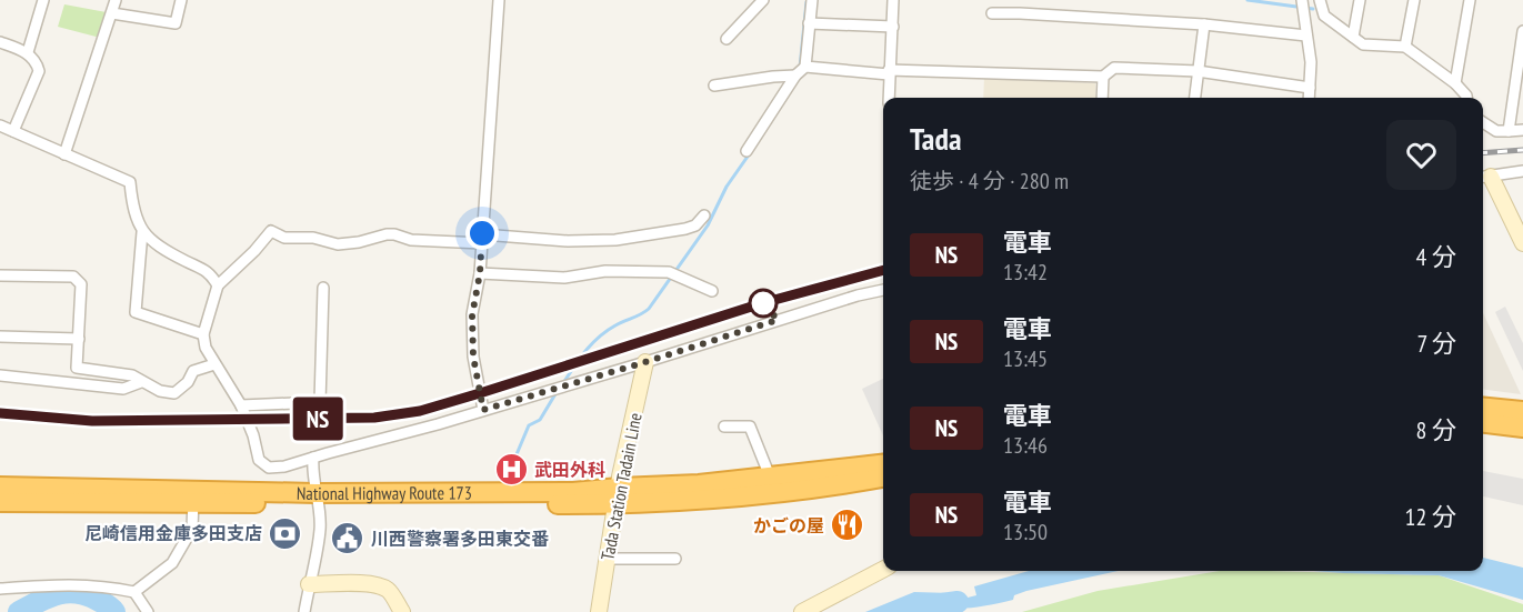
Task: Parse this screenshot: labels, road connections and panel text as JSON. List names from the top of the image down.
{
  "streets": {
    "highway": ["National Highway Route 173"],
    "street": ["Tada Station Tadain Line"]
  },
  "crossings": [
    ["Tada Station Tadain Line", "National Highway Route 173"]
  ],
  "places": {
    "hospital": ["武田外科"],
    "restaurant": ["かごの屋"],
    "bank": ["尼崎信用金庫多田支店"],
    "public building": ["川西警察署多田東交番"]
  },
  "page": {
    "on_map": "NS",
    "heading": ["Tada", "徒歩 · 4 分 · 280 m"],
    "list": [
      {
        "mark": "NS",
        "name": "電車",
        "note": "13:42",
        "value": "4 分"
      },
      {
        "mark": "NS",
        "name": "電車",
        "note": "13:45",
        "value": "7 分"
      },
      {
        "mark": "NS",
        "name": "電車",
        "note": "13:46",
        "value": "8 分"
      },
      {
        "mark": "NS",
        "name": "電車",
        "note": "13:50",
        "value": "12 分"
      }
    ]
  }
}
